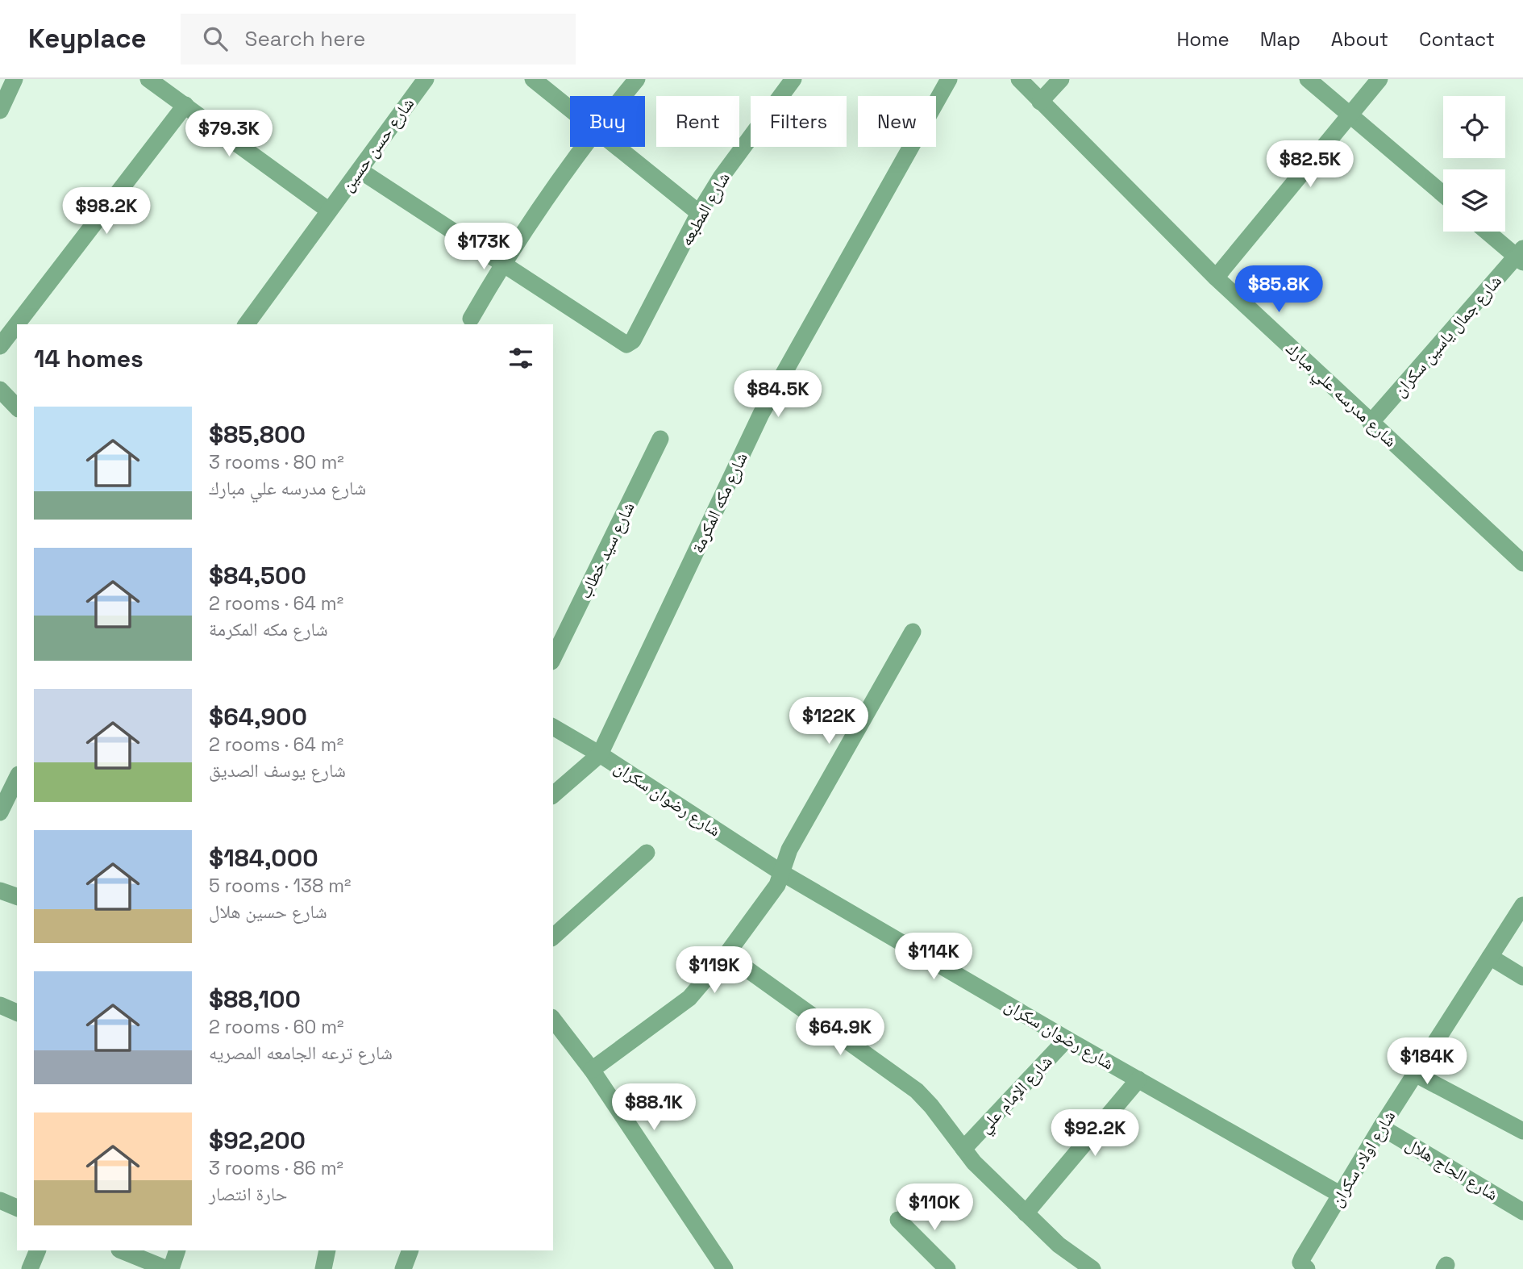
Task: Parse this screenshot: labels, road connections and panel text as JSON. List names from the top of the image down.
{
  "streets": {
    "street": [
      "شارع حسن حسين",
      "شارع المطبعه",
      "شارع جمال ياسين سكران",
      "شارع مدرسه علي مبارك",
      "شارع مكه المكرمة",
      "شارع سيد خطاب",
      "شارع رضوان سكران",
      "شارع الإمام علي",
      "شارع اولاد سكران",
      "شارع الحاج هلال"
    ]
  },
  "crossings": [
    ["شارع جمال ياسين سكران", "شارع مدرسه علي مبارك"],
    ["شارع مكه المكرمة", "شارع رضوان سكران"],
    ["شارع رضوان سكران", "شارع الإمام علي"],
    ["شارع رضوان سكران", "شارع اولاد سكران"],
    ["شارع اولاد سكران", "شارع الحاج هلال"]
  ],
  "page": {
    "header": "Keyplace",
    "search": "Search here",
    "nav": [
      "Home",
      "Map",
      "About",
      "Contact"
    ],
    "chip": [
      "Buy",
      "Rent",
      "Filters",
      "New"
    ],
    "price": [
      "$79.3K",
      "$82.5K",
      "$98.2K",
      "$173K",
      "$85.8K",
      "$84.5K",
      "$122K",
      "$114K",
      "$119K",
      "$64.9K",
      "$184K",
      "$88.1K",
      "$92.2K",
      "$110K"
    ],
    "heading": "14 homes",
    "list": [
      {
        "name": "$85,800",
        "note": "3 rooms · 80 m² · شارع مدرسه علي مبارك"
      },
      {
        "name": "$84,500",
        "note": "2 rooms · 64 m² · شارع مكه المكرمة"
      },
      {
        "name": "$64,900",
        "note": "2 rooms · 64 m² · شارع يوسف الصديق"
      },
      {
        "name": "$184,000",
        "note": "5 rooms · 138 m² · شارع حسين هلال"
      },
      {
        "name": "$88,100",
        "note": "2 rooms · 60 m² · شارع ترعه الجامعه المصريه"
      },
      {
        "name": "$92,200",
        "note": "3 rooms · 86 m² · حارة انتصار"
      }
    ]
  }
}
